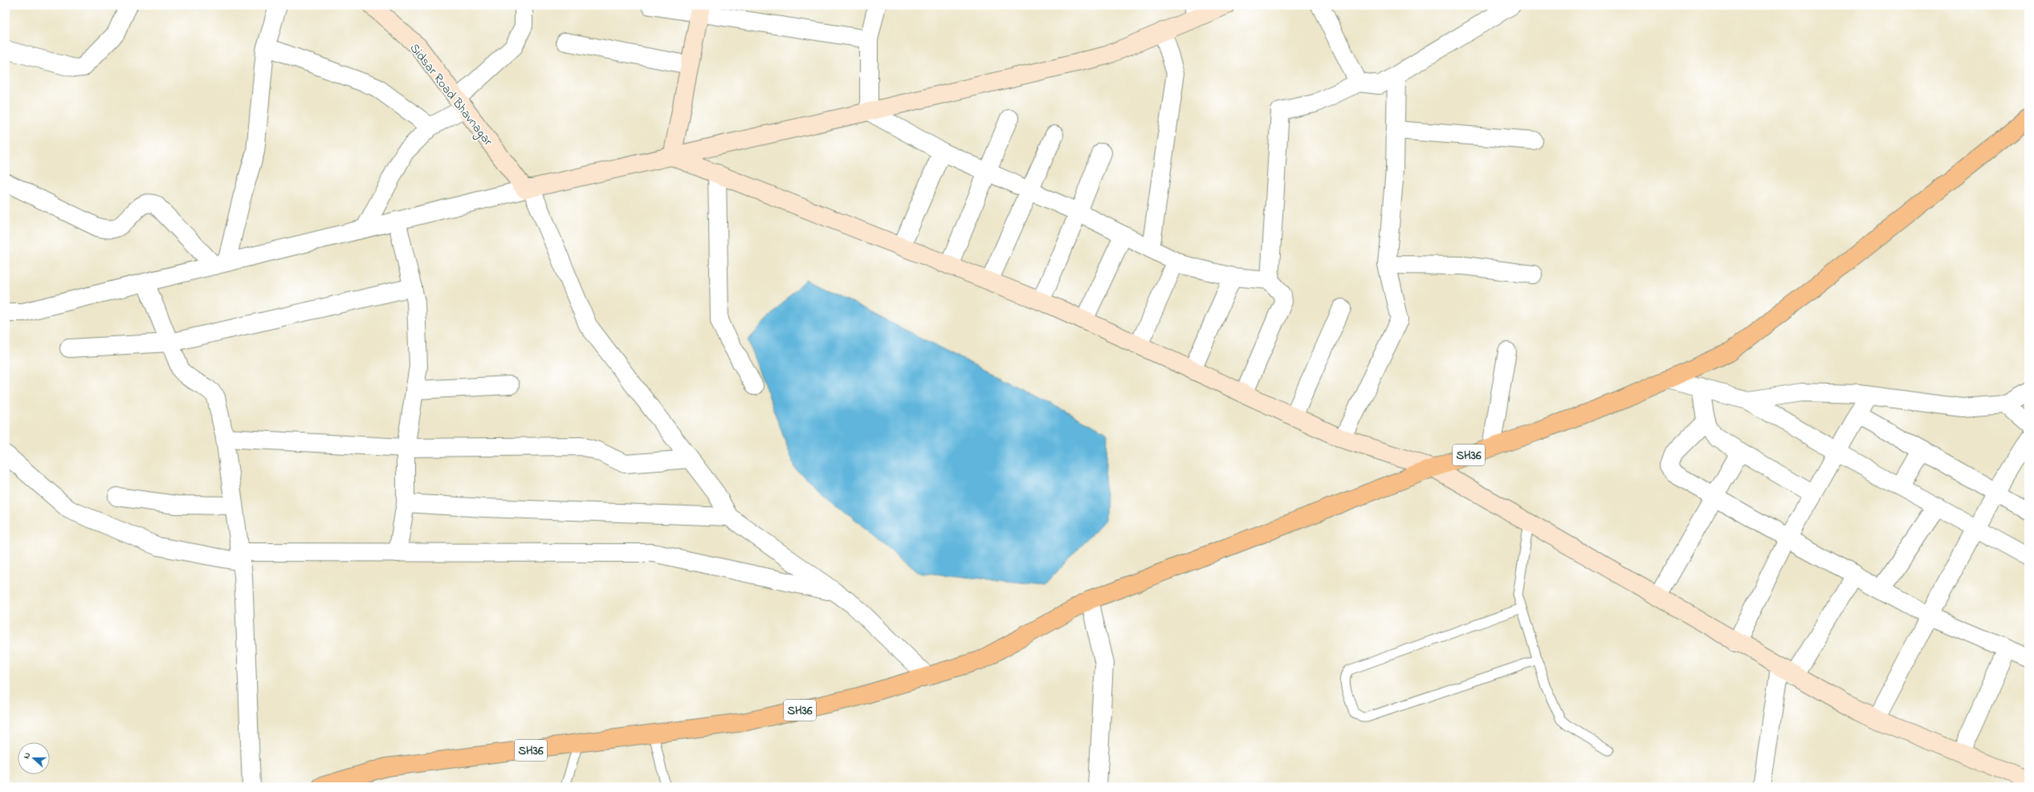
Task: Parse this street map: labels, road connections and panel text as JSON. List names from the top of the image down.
{
  "streets": {
    "main road": ["Sidsar Road Bhavnagar", "SH36"]
  },
  "north": "left"
}
